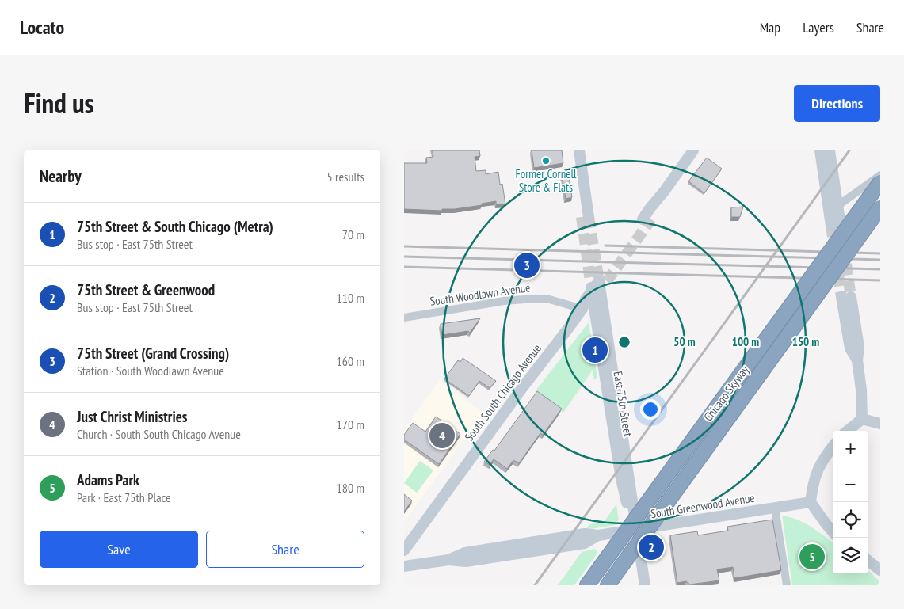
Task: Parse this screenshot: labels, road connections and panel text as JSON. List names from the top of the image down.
{
  "streets": {
    "highway": ["Chicago Skyway"],
    "street": [
      "South Woodlawn Avenue",
      "South South Chicago Avenue",
      "East 75th Street",
      "South Greenwood Avenue"
    ]
  },
  "crossings": [
    ["South Woodlawn Avenue", "South South Chicago Avenue"],
    ["South South Chicago Avenue", "East 75th Street"],
    ["East 75th Street", "South Greenwood Avenue"]
  ],
  "places": ["Former Cornell Store & Flats"],
  "page": {
    "header": "Locato",
    "nav": ["Map", "Layers", "Share"],
    "title": "Find us",
    "buttons": [
      "Directions",
      ["Save", "Share"]
    ],
    "heading": ["Nearby", "5 results"],
    "list": [
      {
        "mark": "1",
        "name": "75th Street & South Chicago (Metra)",
        "note": "Bus stop · East 75th Street",
        "value": "70 m"
      },
      {
        "mark": "2",
        "name": "75th Street & Greenwood",
        "note": "Bus stop · East 75th Street",
        "value": "110 m"
      },
      {
        "mark": "3",
        "name": "75th Street (Grand Crossing)",
        "note": "Station · South Woodlawn Avenue",
        "value": "160 m"
      },
      {
        "mark": "4",
        "name": "Just Christ Ministries",
        "note": "Church · South South Chicago Avenue",
        "value": "170 m"
      },
      {
        "mark": "5",
        "name": "Adams Park",
        "note": "Park · East 75th Place",
        "value": "180 m"
      }
    ],
    "pins": [
      "3",
      "1",
      "4",
      "2",
      "5"
    ],
    "map_buttons": ["+", "−"]
  },
  "rings": ["50 m", "100 m", "150 m"]
}
